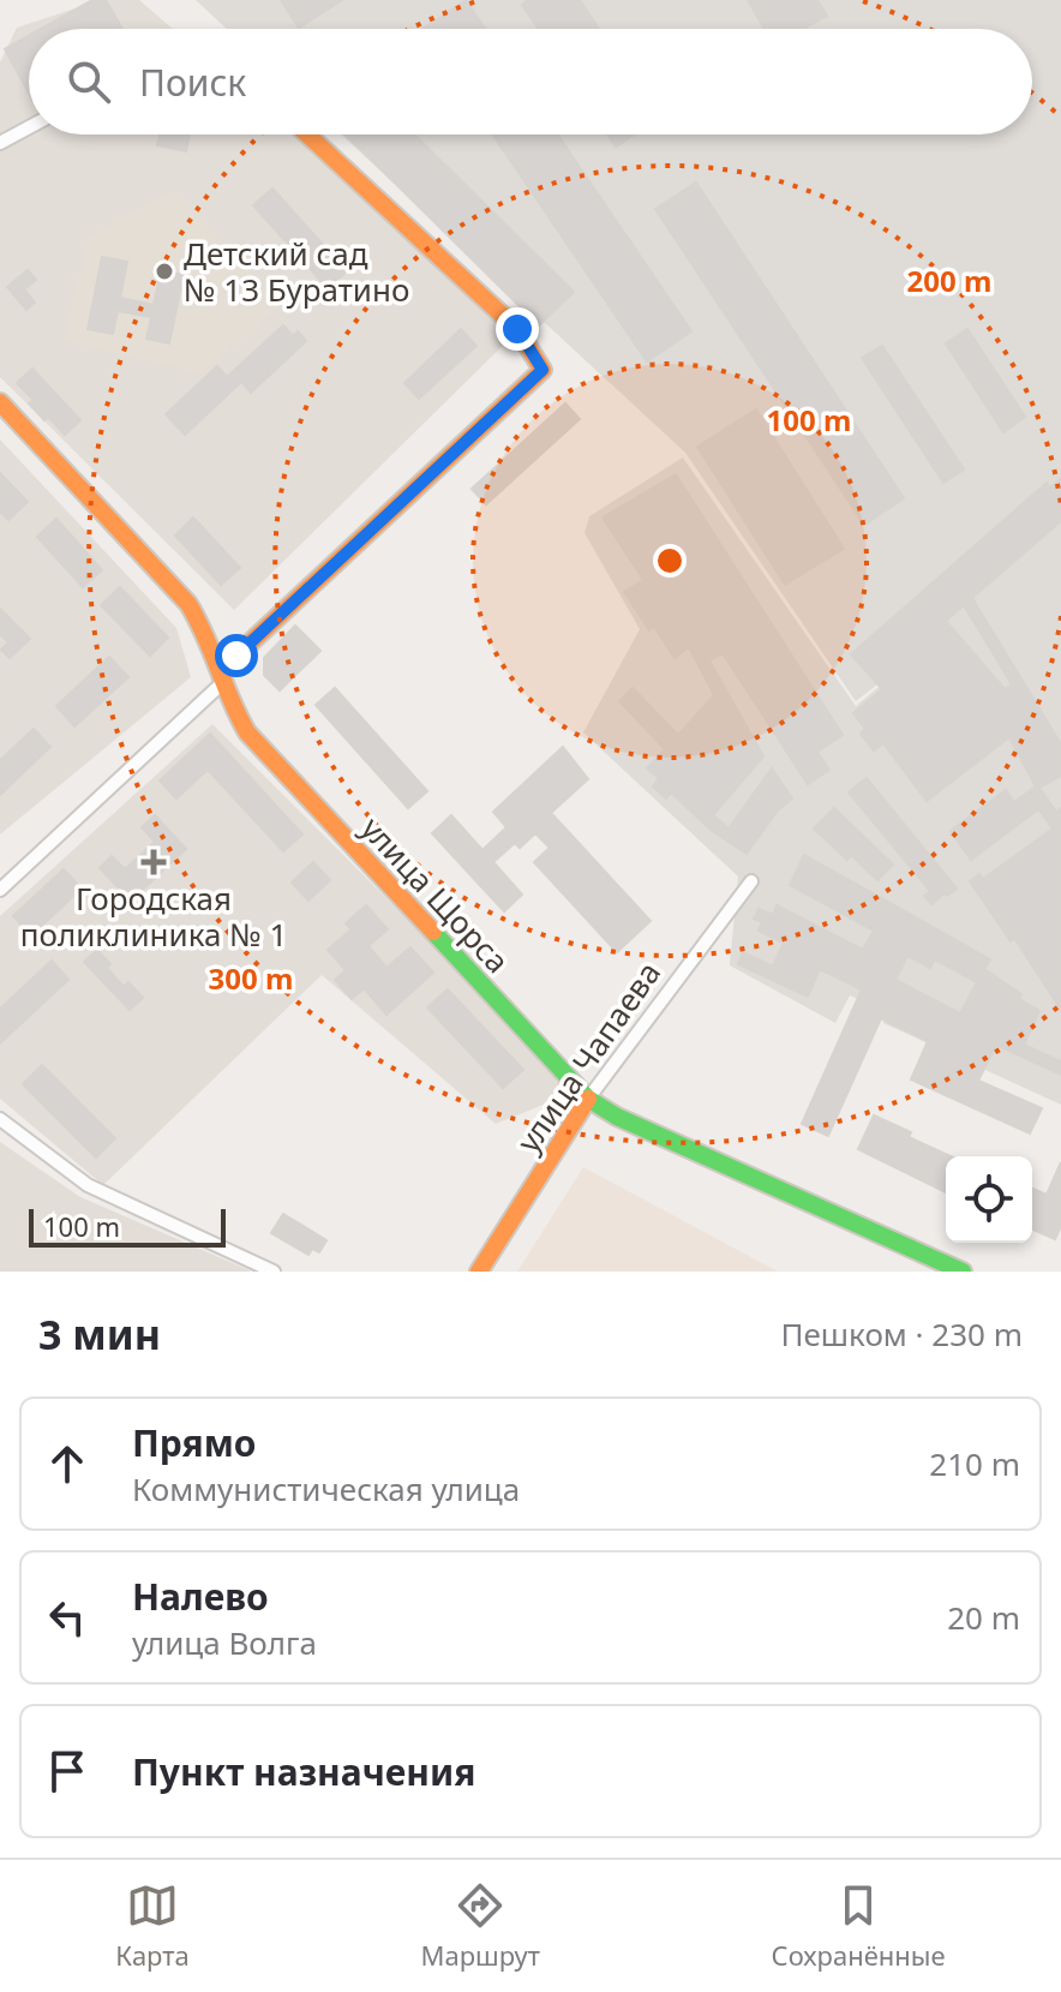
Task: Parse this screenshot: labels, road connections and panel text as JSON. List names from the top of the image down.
{
  "streets": {
    "main road": ["улица Щорса", "улица Чапаева"]
  },
  "crossings": [
    ["улица Щорса", "улица Чапаева"]
  ],
  "places": {
    "other": ["Детский сад № 13 Буратино"],
    "health": ["Городская поликлиника № 1"]
  },
  "scale_bar": "100 m",
  "page": {
    "search": "Поиск",
    "scale": "100 m",
    "heading": ["3 мин", "Пешком · 230 m"],
    "list": [
      ["Прямо", "Коммунистическая улица", "210 m"],
      ["Налево", "улица Волга", "20 m"],
      "Пункт назначения"
    ],
    "nav": ["Карта", "Маршрут", "Сохранённые"]
  },
  "rings": ["200 m", "100 m", "300 m"]
}
